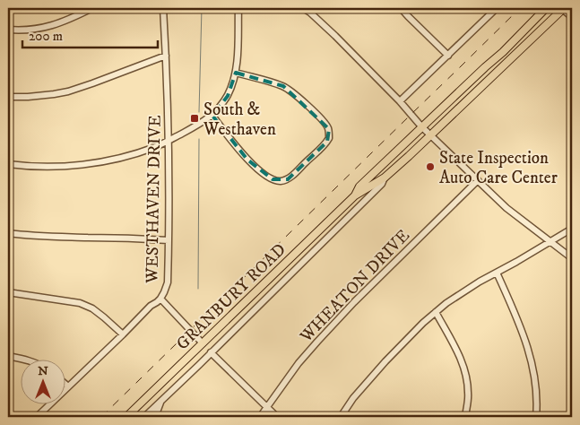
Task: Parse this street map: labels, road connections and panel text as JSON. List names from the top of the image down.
{
  "streets": {
    "main road": ["GRANBURY ROAD"],
    "street": ["WESTHAVEN DRIVE", "WHEATON DRIVE"]
  },
  "places": {
    "transit": ["South & Westhaven"],
    "other": ["State Inspection Auto Care Center"]
  },
  "scale_bar": "200 m",
  "north": "top"
}
